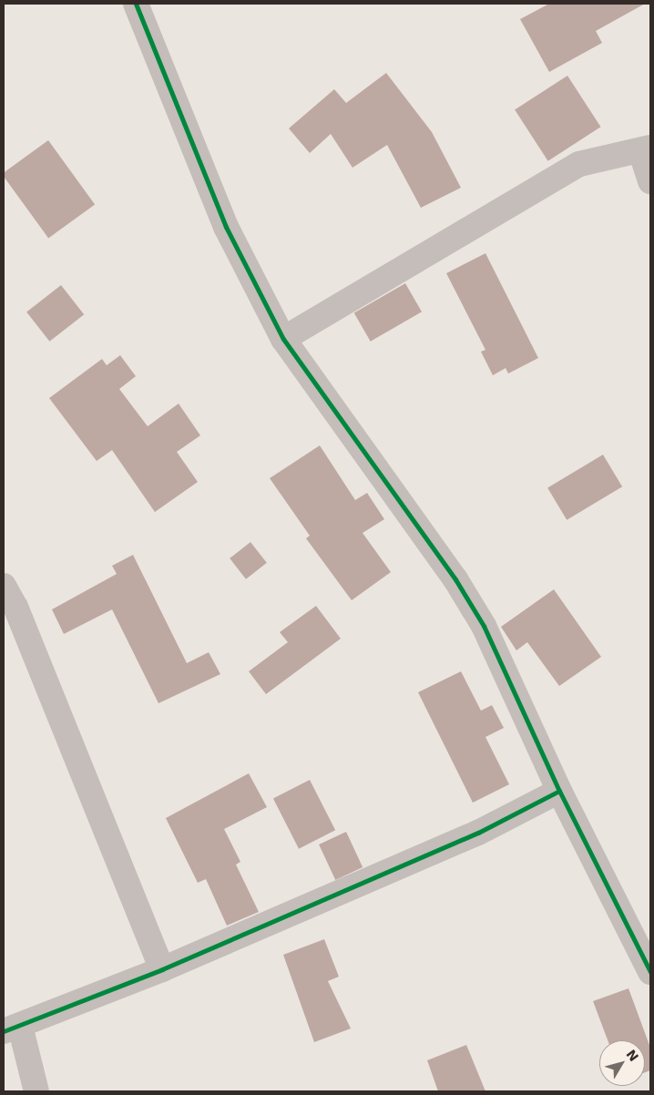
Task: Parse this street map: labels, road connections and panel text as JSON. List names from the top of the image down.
{
  "north": "top right"
}
